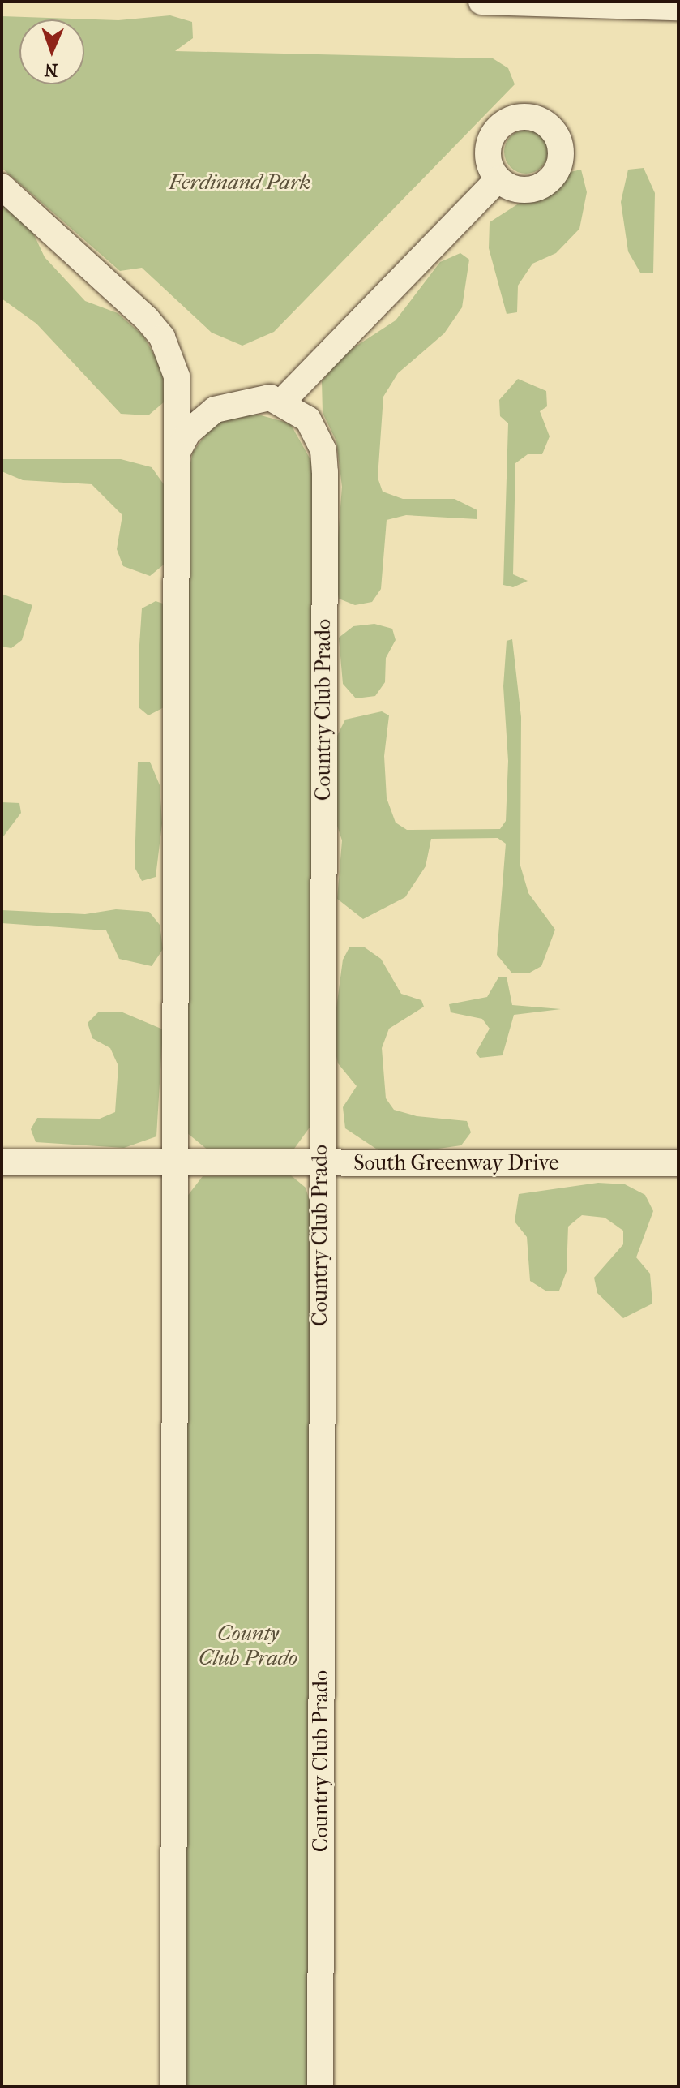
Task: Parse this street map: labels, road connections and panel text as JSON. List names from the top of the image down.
{
  "streets": {
    "street": ["Country Club Prado", "South Greenway Drive"]
  },
  "crossings": [
    ["Country Club Prado", "South Greenway Drive"]
  ],
  "parks": ["Ferdinand Park", "County Club Prado"],
  "north": "bottom"
}
